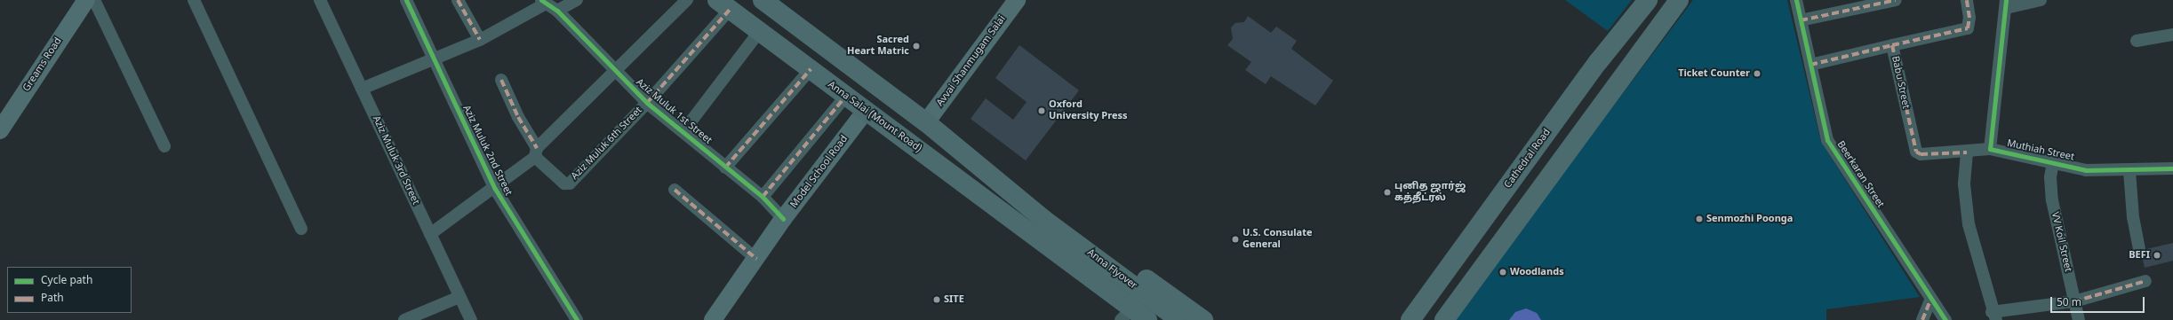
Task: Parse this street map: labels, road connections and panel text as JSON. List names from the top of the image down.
{
  "streets": {
    "main road": ["Anna Salai (Mount Road)", "Cathedral Road", "Anna Flyover"],
    "street": [
      "Avvai Shanmugam Salai",
      "Greams Road",
      "Babu Street",
      "Aziz Muluk 1st Street",
      "Aziz Muluk 6th Street",
      "Aziz Muluk 2nd Street",
      "Muthiah Street",
      "Aziz Muluk 3rd Street",
      "Model School Road",
      "Beerkaran Street",
      "VV Koil Street"
    ]
  },
  "crossings": [
    ["Babu Street", "Muthiah Street"],
    ["Babu Street", "Beerkaran Street"],
    ["Aziz Muluk 1st Street", "Aziz Muluk 6th Street"],
    ["Aziz Muluk 1st Street", "Model School Road"],
    ["Anna Salai (Mount Road)", "Model School Road"],
    ["Anna Salai (Mount Road)", "Anna Flyover"],
    ["Muthiah Street", "VV Koil Street"]
  ],
  "places": [
    "Sacred Heart Matric",
    "Ticket Counter",
    "Oxford University Press",
    "புனித ஜார்ஜ் கத்தீட்ரல்",
    "Senmozhi Poonga",
    "U.S. Consulate General",
    "BEFI",
    "Woodlands",
    "SITE"
  ],
  "legend": ["Cycle path", "Path"],
  "scale_bar": "50 m"
}
